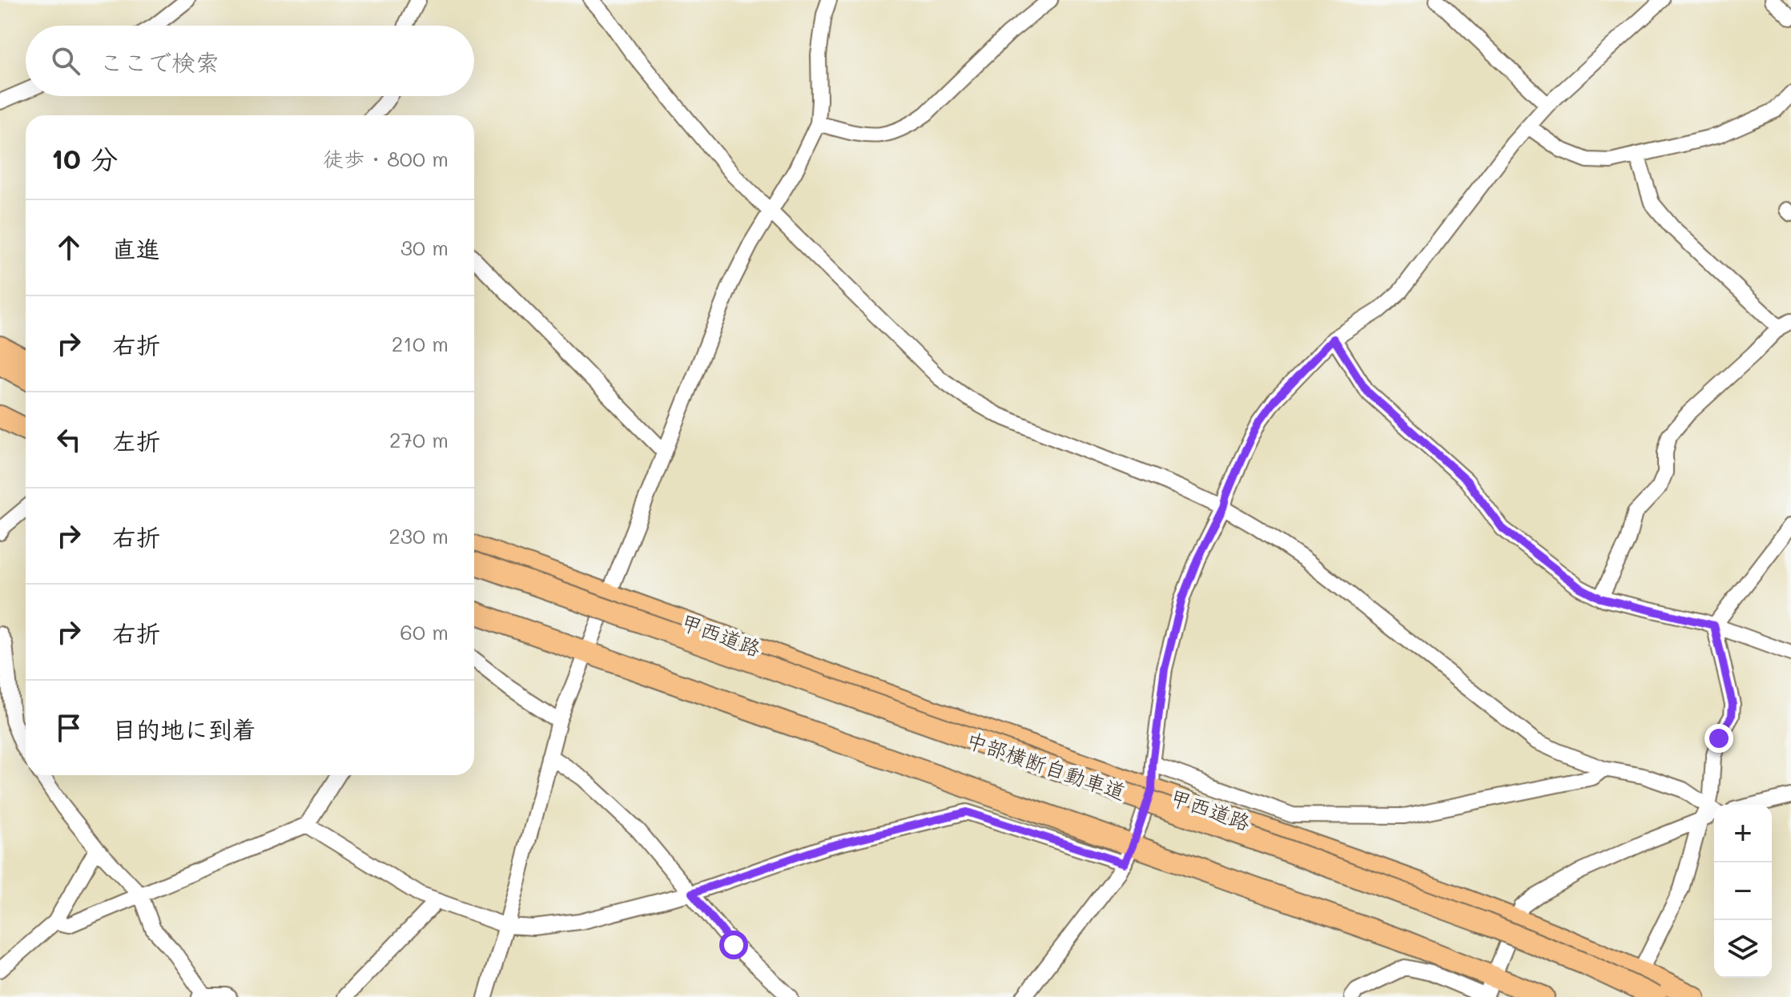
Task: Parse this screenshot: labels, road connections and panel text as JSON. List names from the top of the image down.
{
  "streets": {
    "highway": ["甲西道路", "中部横断自動車道"]
  },
  "page": {
    "search": "ここで検索",
    "heading": ["10 分", "徒歩 · 800 m"],
    "list": [
      ["直進", "30 m"],
      ["右折", "210 m"],
      ["左折", "270 m"],
      ["右折", "230 m"],
      ["右折", "60 m"],
      "目的地に到着"
    ],
    "map_buttons": ["+", "−"]
  }
}
